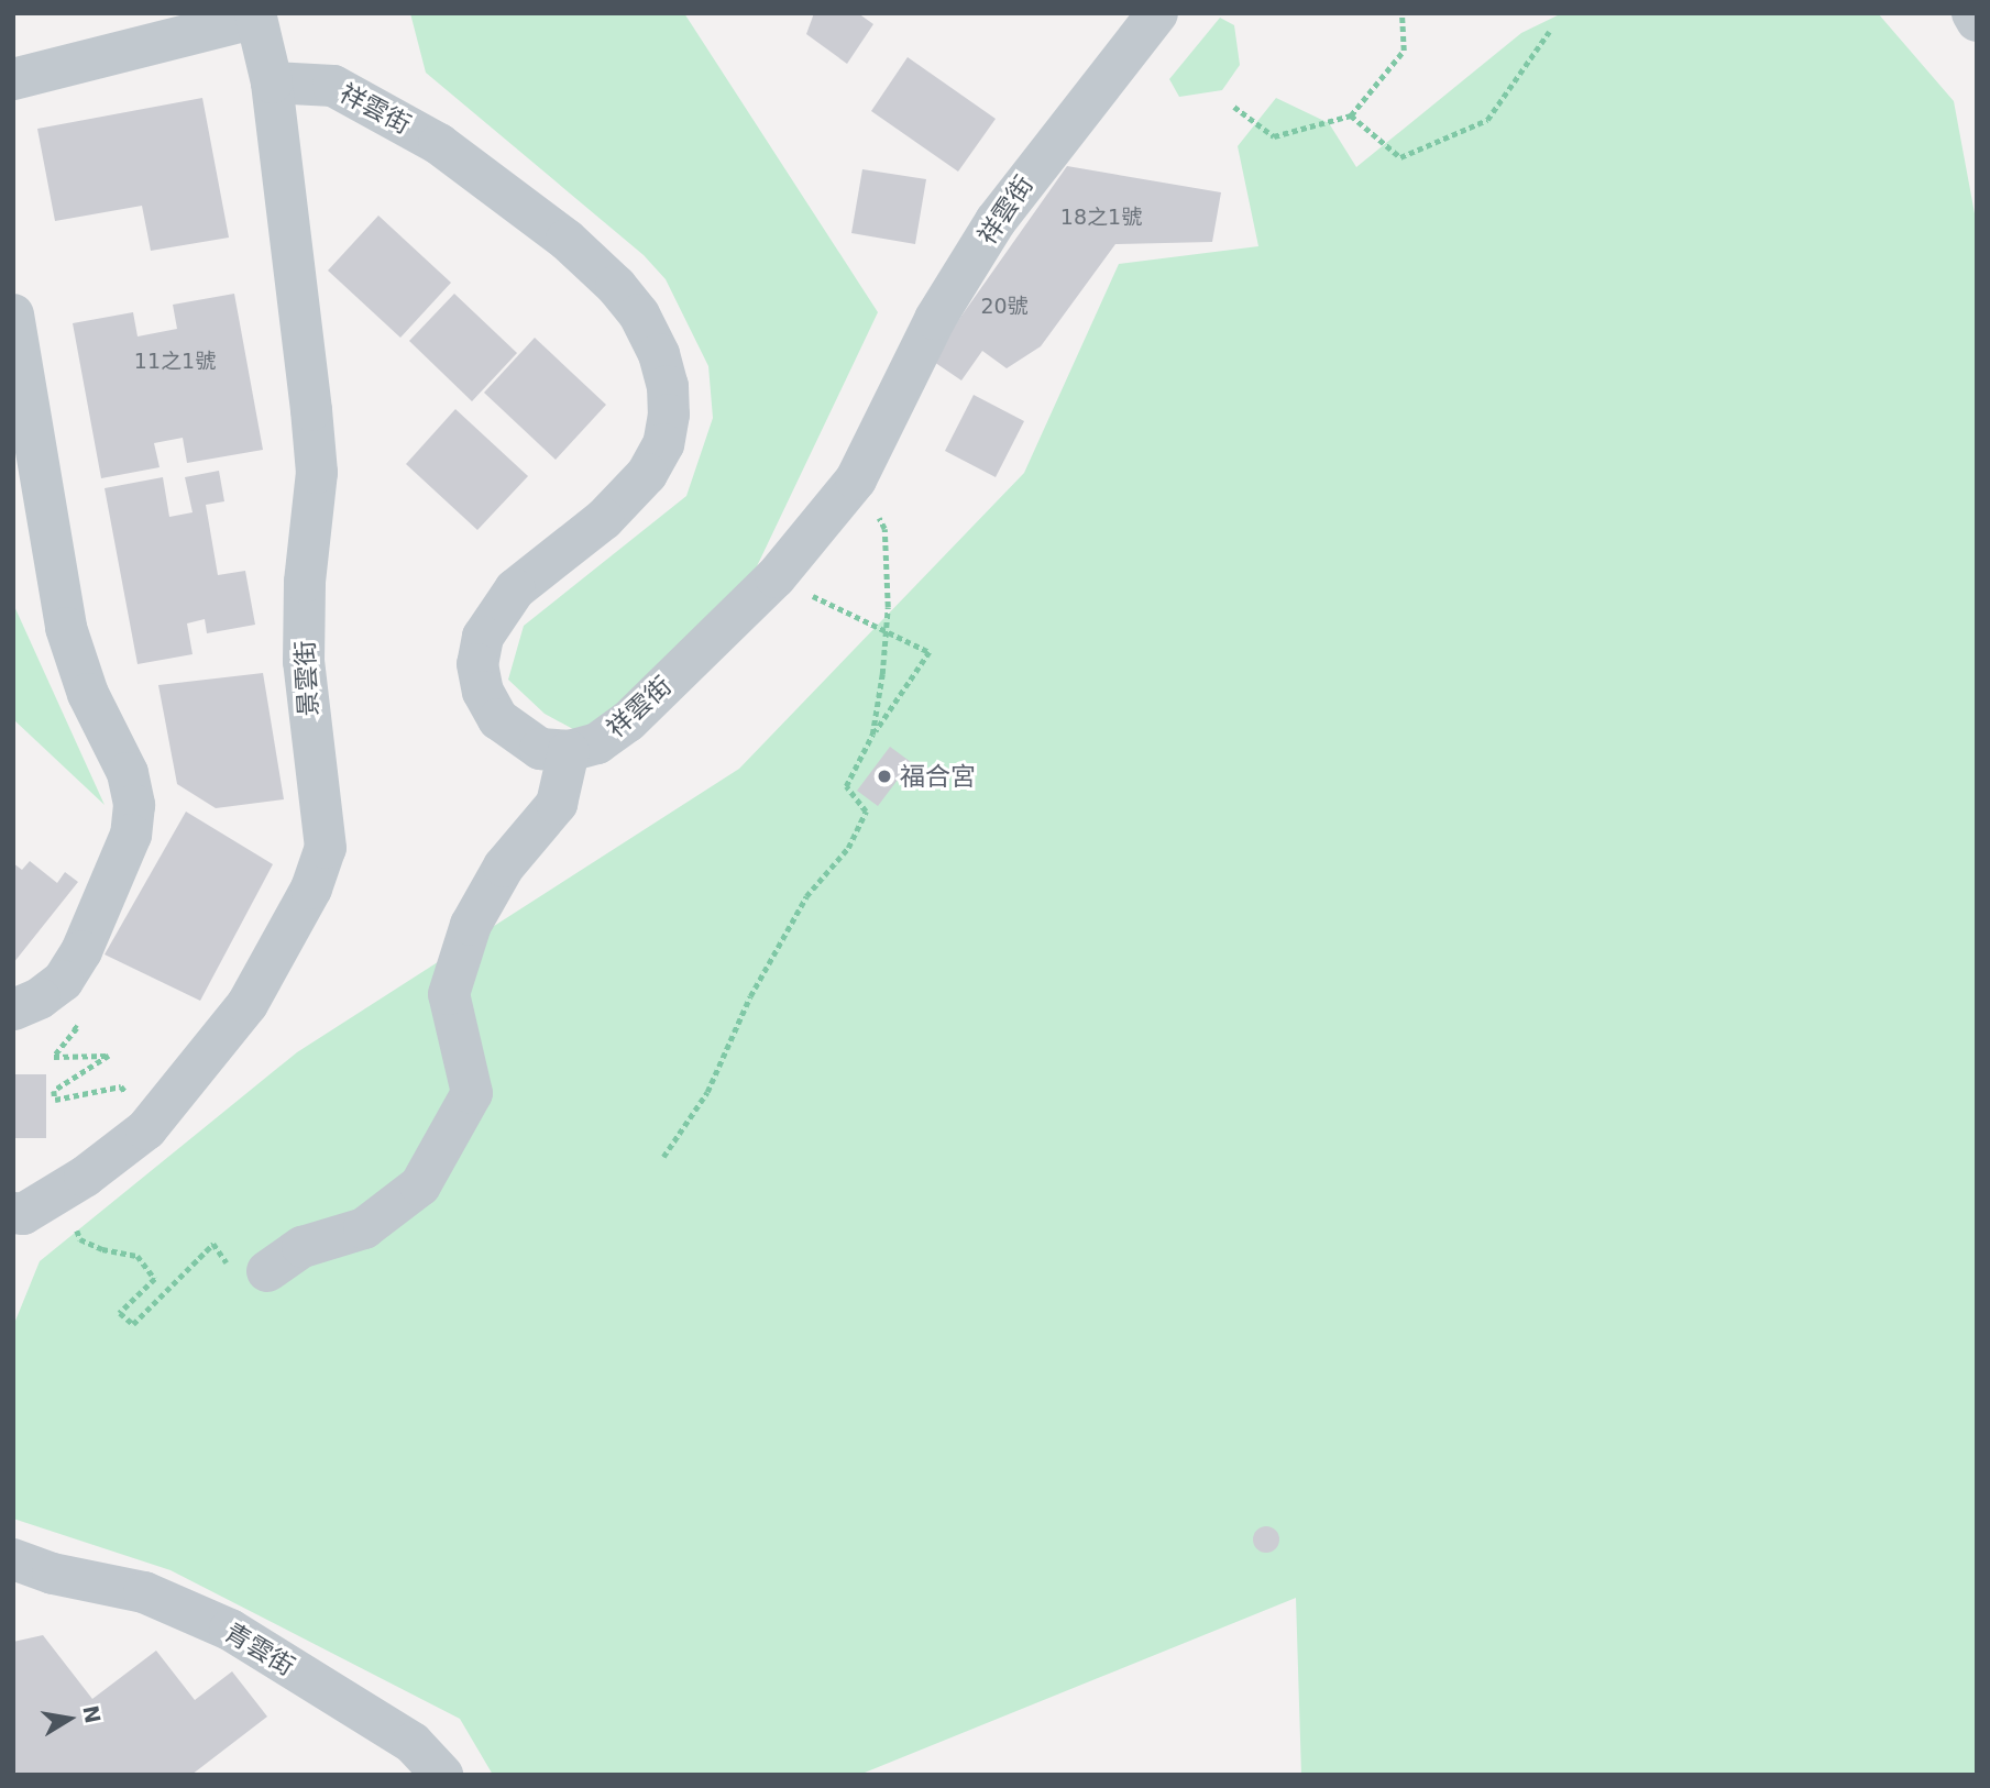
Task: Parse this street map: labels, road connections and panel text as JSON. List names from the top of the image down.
{
  "streets": {
    "street": ["祥雲街", "景雲街", "青雲街"]
  },
  "crossings": [
    ["祥雲街", "景雲街"]
  ],
  "places": ["福合宮"],
  "house_numbers": ["18之1號", "20號", "11之1號"],
  "north": "right"
}
